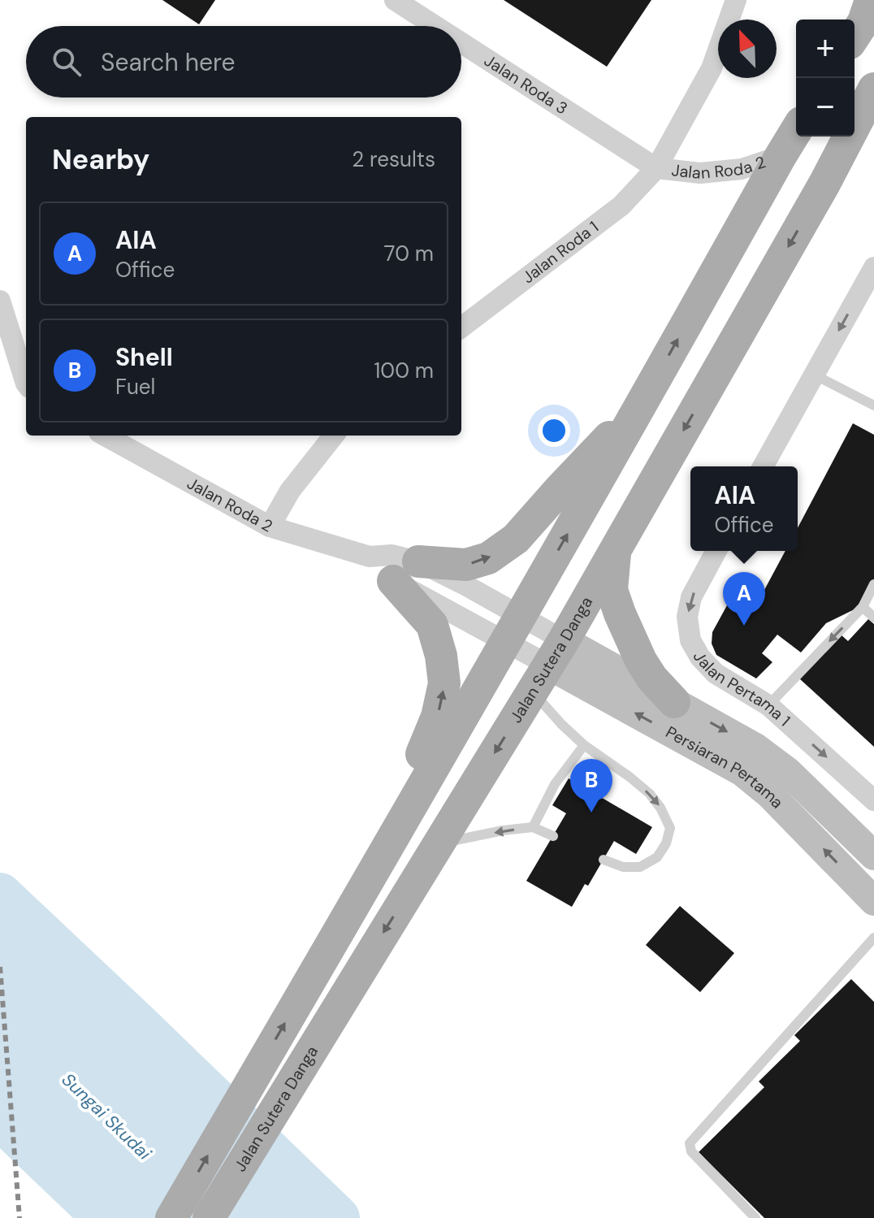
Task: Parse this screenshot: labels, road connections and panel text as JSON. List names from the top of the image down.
{
  "streets": {
    "main road": ["Jalan Sutera Danga"],
    "street": [
      "Jalan Roda 3",
      "Jalan Roda 2",
      "Jalan Roda 1",
      "Jalan Pertama 1",
      "Persiaran Pertama"
    ]
  },
  "crossings": [
    ["Jalan Roda 3", "Jalan Roda 2"],
    ["Jalan Roda 3", "Jalan Roda 1"],
    ["Jalan Roda 2", "Jalan Roda 1"],
    ["Jalan Roda 2", "Jalan Sutera Danga"],
    ["Jalan Sutera Danga", "Persiaran Pertama"]
  ],
  "one_way": ["Jalan Pertama 1"],
  "water": ["Sungai Skudai"],
  "north": "top left",
  "page": {
    "map_buttons": ["+", "−"],
    "search": "Search here",
    "heading": ["Nearby", "2 results"],
    "list": [
      {
        "mark": "A",
        "name": "AIA",
        "note": "Office",
        "value": "70 m"
      },
      {
        "mark": "B",
        "name": "Shell",
        "note": "Fuel",
        "value": "100 m"
      }
    ],
    "popup": ["AIA", "Office"],
    "pins": ["A", "B"]
  }
}
